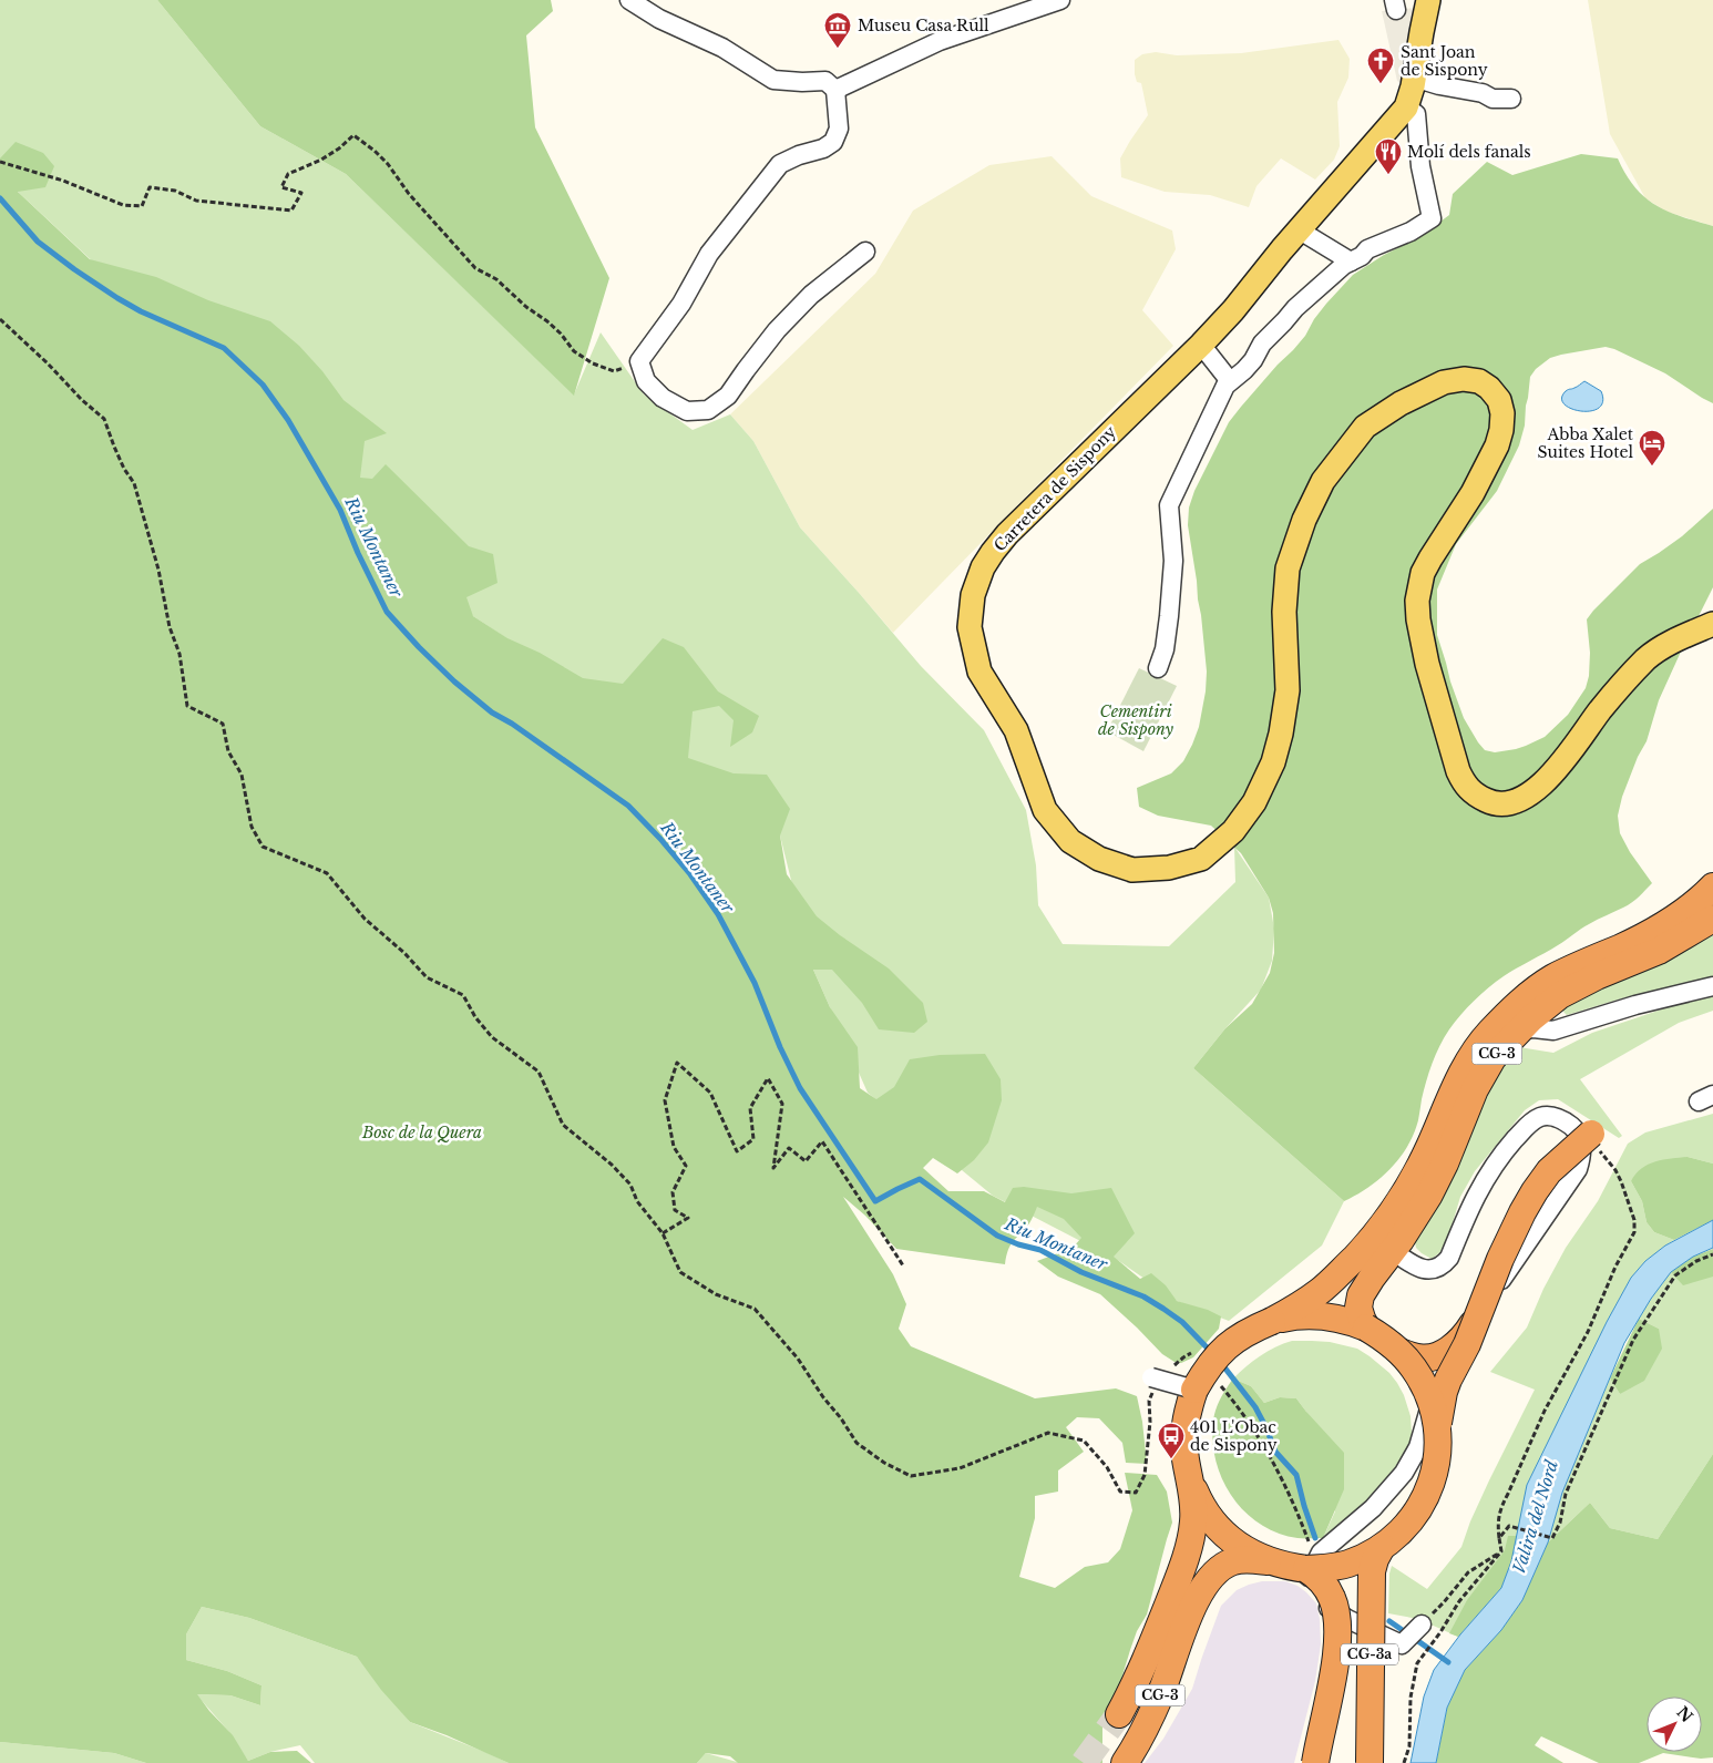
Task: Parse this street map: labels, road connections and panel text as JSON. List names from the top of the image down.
{
  "streets": {
    "highway": ["CG-3", "CG-3a"],
    "main road": ["Carretera de Sispony"]
  },
  "crossings": [
    ["CG-3", "CG-3a"]
  ],
  "water": ["Riu Montaner", "Valira del Nord"],
  "parks": ["Cementiri de Sispony", "Bosc de la Quera"],
  "places": {
    "museum": ["Museu Casa Rull"],
    "church": ["Sant Joan de Sispony"],
    "restaurant": ["Molí dels fanals"],
    "hotel": ["Abba Xalet Suites Hotel"],
    "bus stop": ["401 L'Obac de Sispony"]
  },
  "north": "top right"
}
